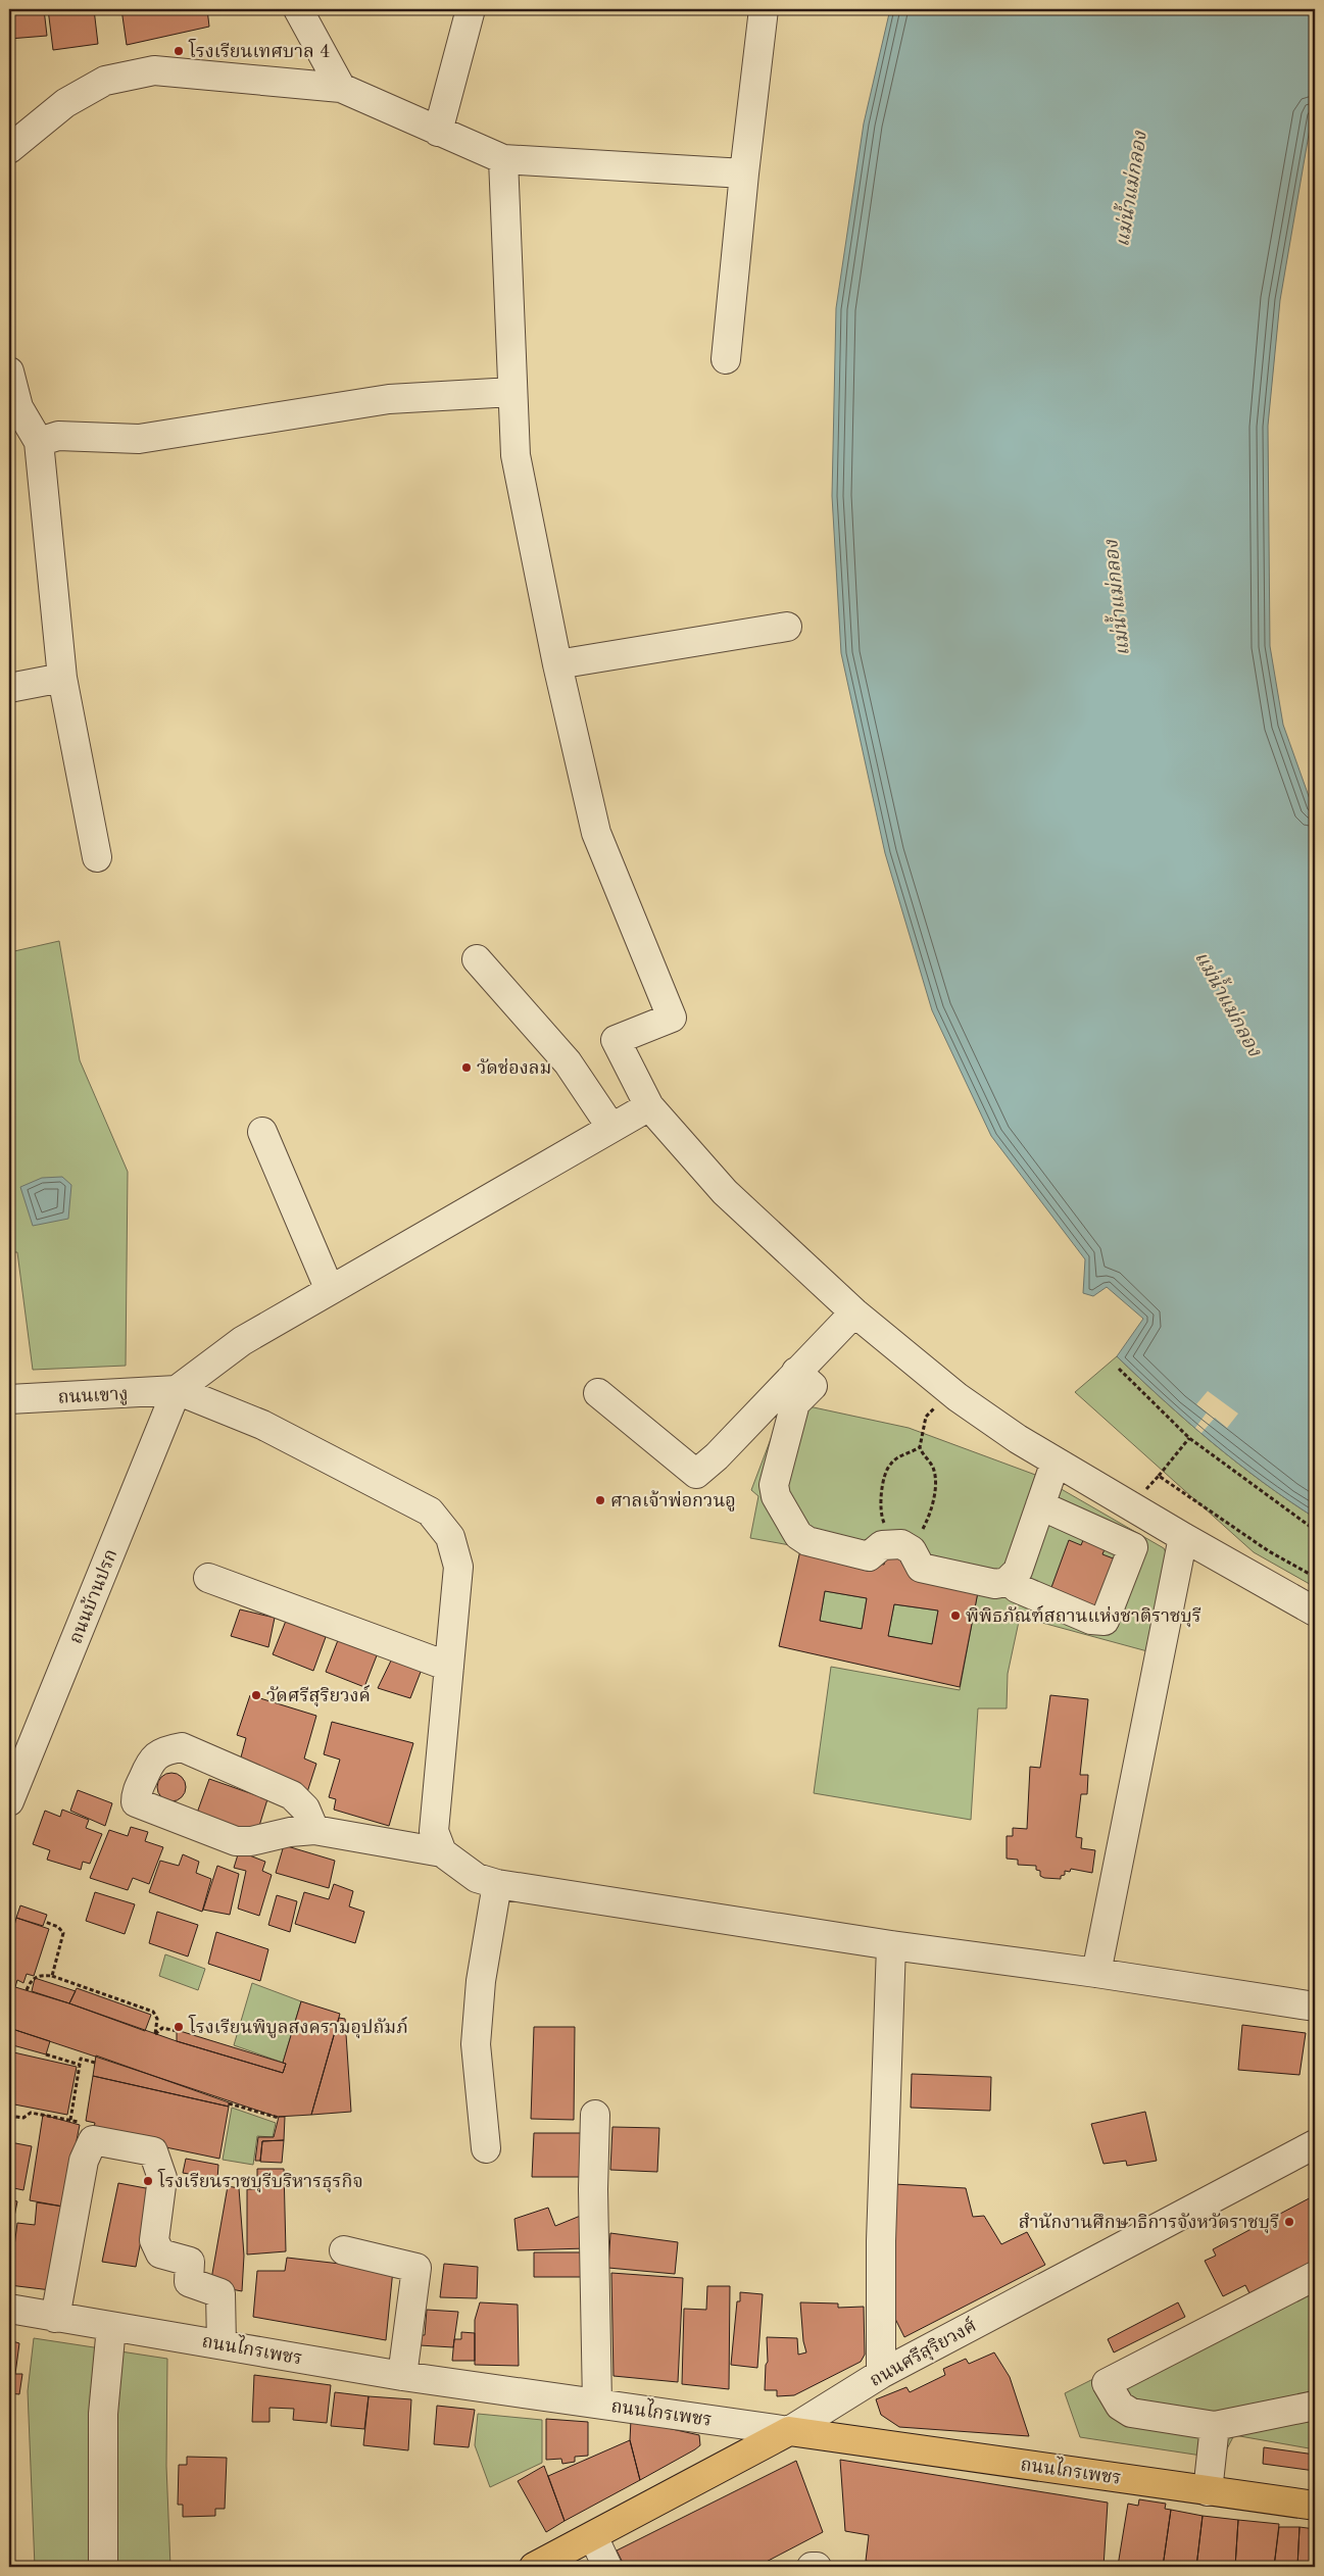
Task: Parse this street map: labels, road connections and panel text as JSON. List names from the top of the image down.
{
  "streets": {
    "main road": ["ถนนไกรเพชร", "ถนนศรีสุริยวงศ์"],
    "street": ["ถนนเขางู", "ถนนบ้านปรก"]
  },
  "crossings": [
    ["ถนนเขางู", "ถนนบ้านปรก"],
    ["ถนนไกรเพชร", "ถนนศรีสุริยวงศ์"]
  ],
  "water": ["แม่น้ำแม่กลอง"],
  "places": [
    "โรงเรียนเทศบาล 4",
    "วัดช่องลม",
    "ศาลเจ้าพ่อกวนอู",
    "พิพิธภัณฑ์สถานแห่งชาติราชบุรี",
    "วัดศรีสุริยวงค์",
    "โรงเรียนพิบูลสงครามอุปถัมภ์",
    "โรงเรียนราชบุรีบริหารธุรกิจ",
    "สำนักงานศึกษาธิการจังหวัดราชบุรี"
  ]
}
